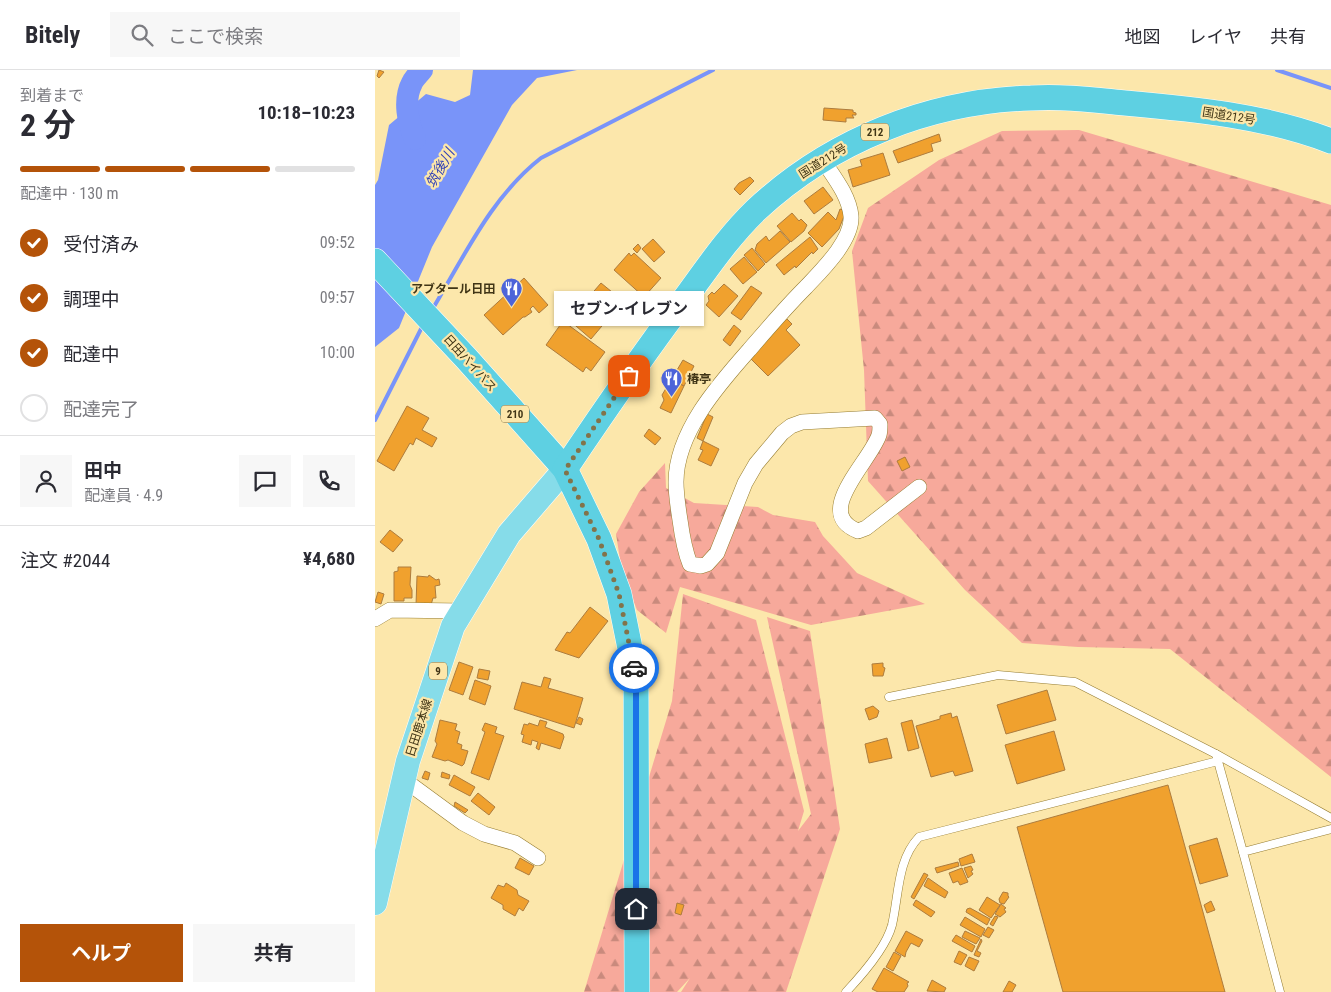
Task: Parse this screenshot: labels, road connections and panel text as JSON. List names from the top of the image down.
{
  "streets": {
    "highway": [
      "国道212号",
      "212",
      "日田バイパス",
      "210"
    ],
    "main road": ["9", "日田鹿本線"]
  },
  "crossings": [
    ["国道212号", "日田バイパス"],
    ["国道212号", "日田鹿本線"],
    ["日田バイパス", "日田鹿本線"]
  ],
  "water": ["筑後川"],
  "places": {
    "restaurant": ["アブタール日田", "椿亭"],
    "other": ["セブン-イレブン"]
  },
  "page": {
    "header": "Bitely",
    "search": "ここで検索",
    "nav": ["地図", "レイヤ", "共有"],
    "heading": ["2 分", "到着まで", "10:18–10:23"],
    "panel": [
      "田中",
      "配達員 · 4.9",
      "注文 #2044",
      "¥4,680"
    ],
    "bar": "配達中 · 130 m",
    "list": [
      ["受付済み", "09:52"],
      ["調理中", "09:57"],
      ["配達中", "10:00"],
      "配達完了"
    ],
    "bubble": "セブン-イレブン",
    "buttons": ["ヘルプ", "共有"]
  }
}
